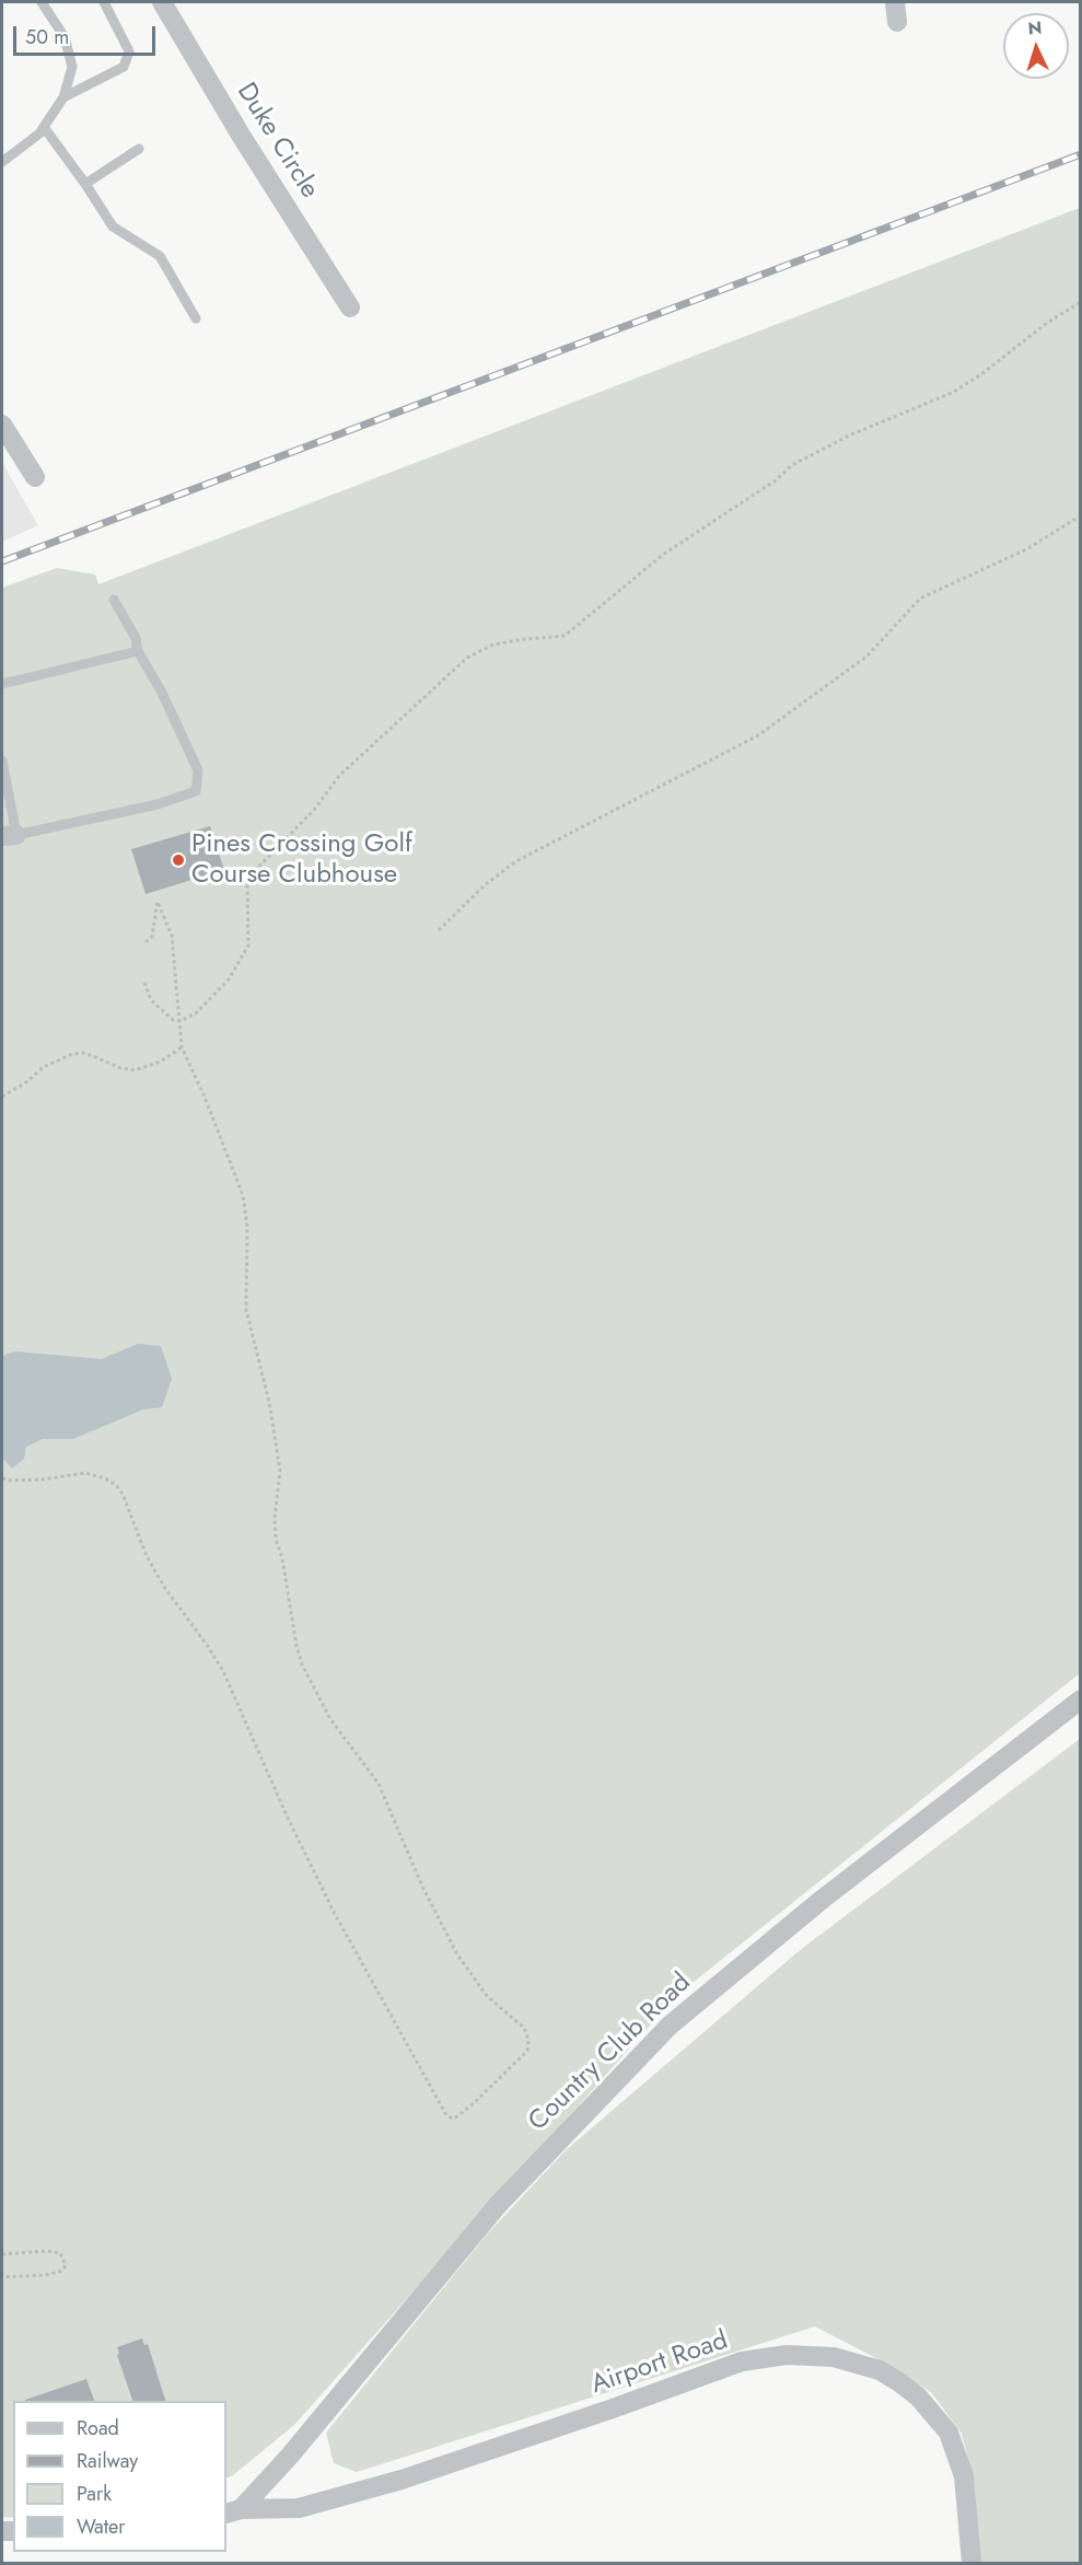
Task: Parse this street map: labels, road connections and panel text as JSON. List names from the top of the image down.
{
  "streets": {
    "street": ["Duke Circle", "Country Club Road", "Airport Road"]
  },
  "crossings": [
    ["Country Club Road", "Airport Road"]
  ],
  "places": ["Pines Crossing Golf Course Clubhouse"],
  "legend": [
    "Road",
    "Railway",
    "Park",
    "Water"
  ],
  "scale_bar": "50 m",
  "north": "top"
}
